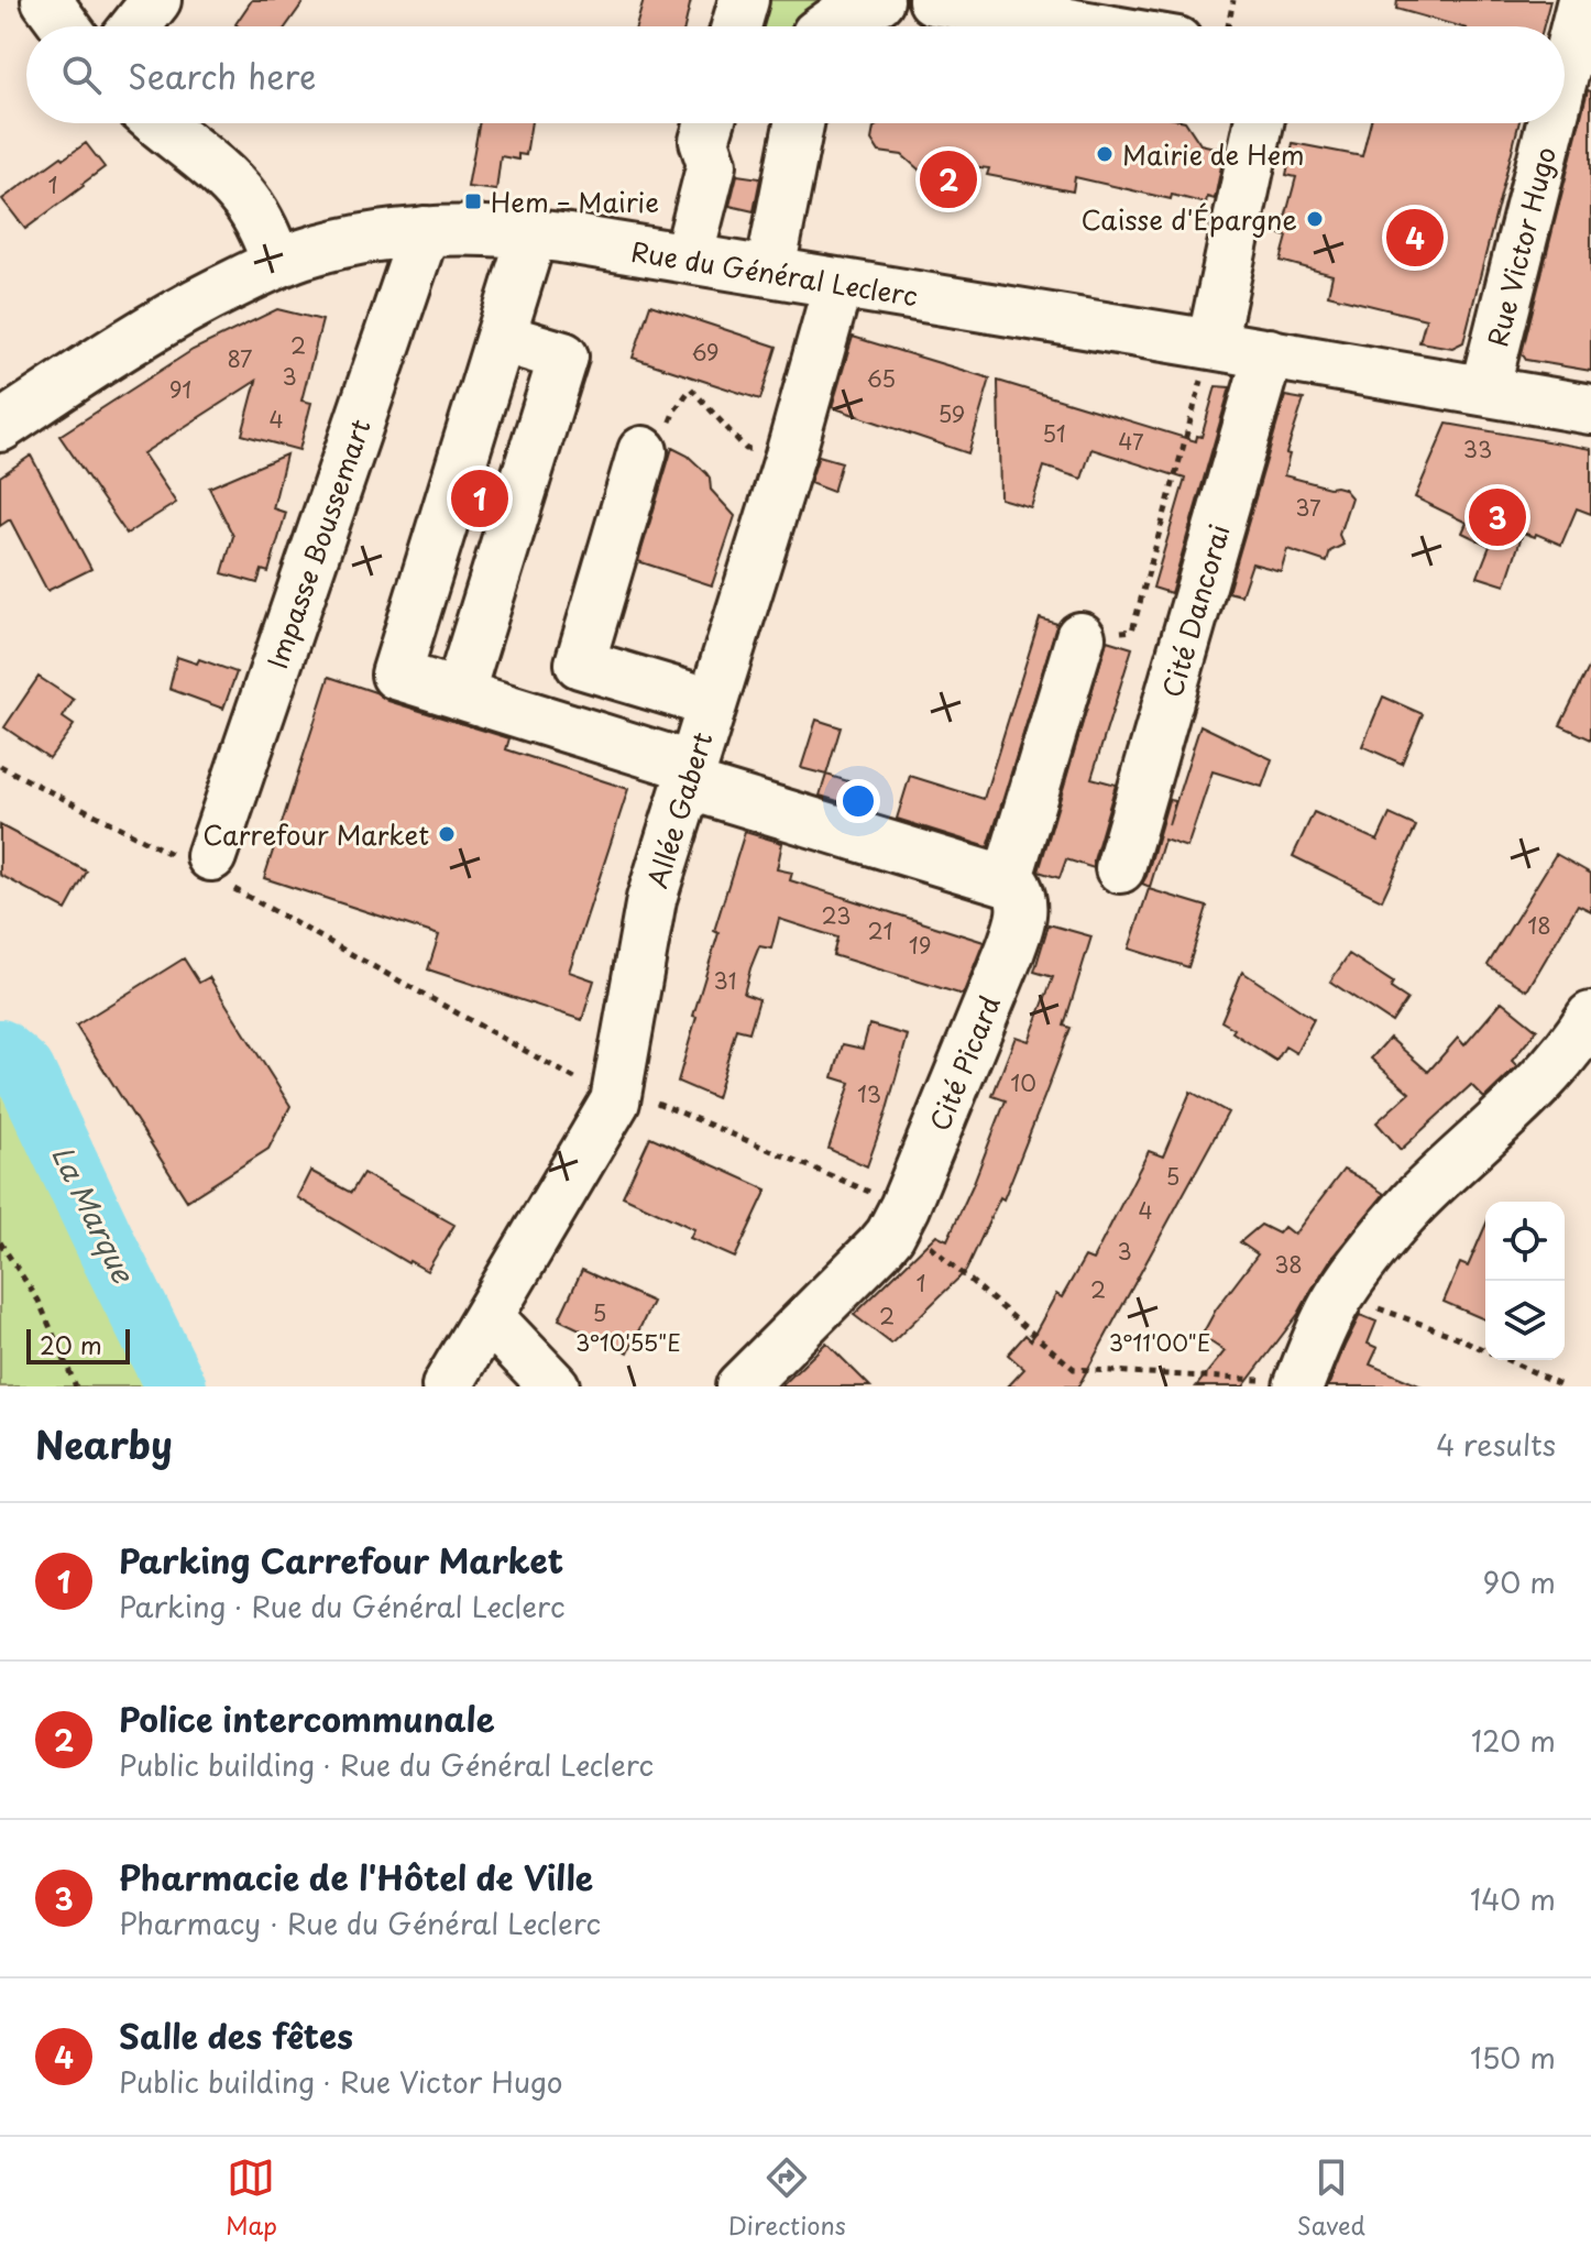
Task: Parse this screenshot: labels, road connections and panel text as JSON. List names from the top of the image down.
{
  "streets": {
    "street": [
      "Rue Victor Hugo",
      "Rue du Général Leclerc",
      "Impasse Boussemart",
      "Cité Dancorai",
      "Allée Gabert",
      "Cité Picard"
    ]
  },
  "crossings": [
    ["Rue Victor Hugo", "Rue du Général Leclerc"],
    ["Rue du Général Leclerc", "Impasse Boussemart"],
    ["Rue du Général Leclerc", "Cité Dancorai"],
    ["Rue du Général Leclerc", "Allée Gabert"]
  ],
  "water": ["La Marque"],
  "places": {
    "other": ["Mairie de Hem", "Caisse d'Épargne", "Carrefour Market"],
    "transit": ["Hem – Mairie"]
  },
  "house_numbers": [
    "1",
    "2",
    "69",
    "87",
    "3",
    "65",
    "91",
    "59",
    "4",
    "51",
    "47",
    "33",
    "37",
    "23",
    "18",
    "21",
    "19",
    "31",
    "10",
    "13",
    "5",
    "4",
    "3",
    "38",
    "1",
    "2",
    "5",
    "2"
  ],
  "scale_bar": "20 m",
  "page": {
    "search": "Search here",
    "pins": [
      "2",
      "4",
      "1",
      "3"
    ],
    "scale": "20 m",
    "heading": ["Nearby", "4 results"],
    "list": [
      {
        "mark": "1",
        "name": "Parking Carrefour Market",
        "note": "Parking · Rue du Général Leclerc",
        "value": "90 m"
      },
      {
        "mark": "2",
        "name": "Police intercommunale",
        "note": "Public building · Rue du Général Leclerc",
        "value": "120 m"
      },
      {
        "mark": "3",
        "name": "Pharmacie de l'Hôtel de Ville",
        "note": "Pharmacy · Rue du Général Leclerc",
        "value": "140 m"
      },
      {
        "mark": "4",
        "name": "Salle des fêtes",
        "note": "Public building · Rue Victor Hugo",
        "value": "150 m"
      }
    ],
    "nav": ["Map", "Directions", "Saved"]
  },
  "coordinates": ["3°10'55\"E", "3°11'00\"E"]
}
